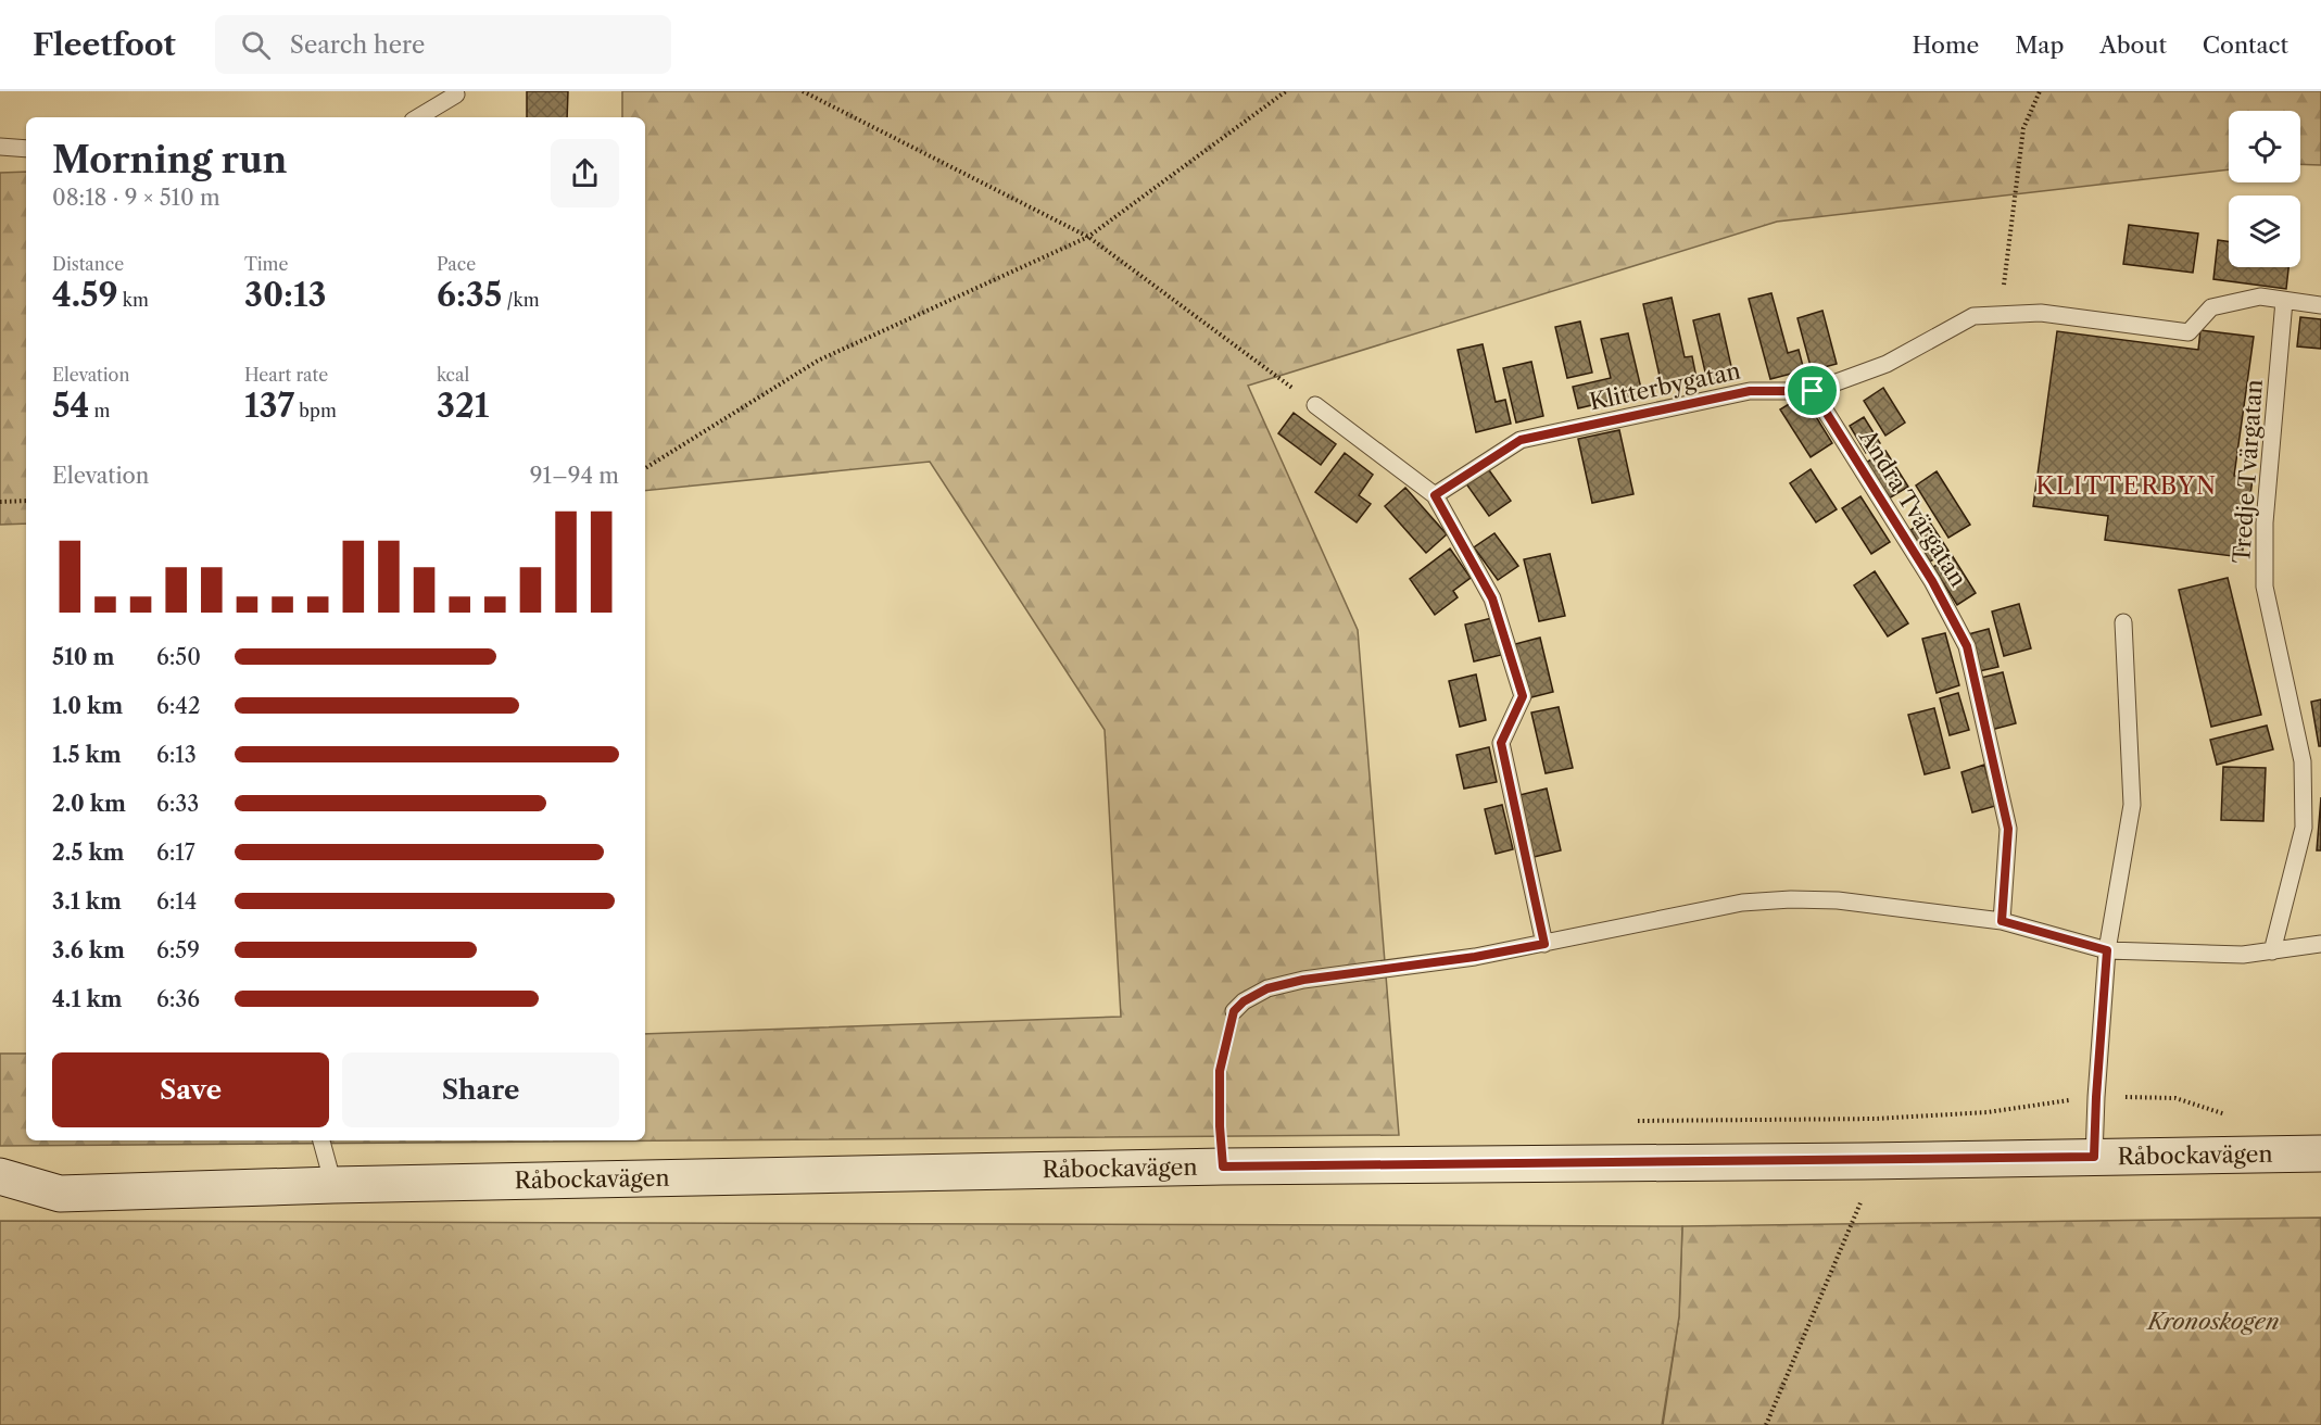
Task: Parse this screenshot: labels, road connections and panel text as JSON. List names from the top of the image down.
{
  "streets": {
    "street": ["Råbockavägen"],
    "lane": ["Klitterbygatan", "Tredje Tvärgatan", "Andra Tvärgatan"]
  },
  "crossings": [
    ["Klitterbygatan", "Tredje Tvärgatan"],
    ["Klitterbygatan", "Andra Tvärgatan"]
  ],
  "districts": ["KLITTERBYN"],
  "parks": ["Kronoskogen"],
  "page": {
    "header": "Fleetfoot",
    "search": "Search here",
    "nav": [
      "Home",
      "Map",
      "About",
      "Contact"
    ],
    "heading": ["Morning run", "08:18 · 9 × 510 m"],
    "stats": [
      ["Distance", "4.59 km"],
      ["Time", "30:13"],
      ["Pace", "6:35 /km"],
      ["Elevation", "54 m"],
      ["Heart rate", "137 bpm"],
      ["kcal", "321"]
    ],
    "chart": ["Elevation", "91–94 m"],
    "list": [
      {
        "name": "510 m",
        "note": "6:50"
      },
      {
        "name": "1.0 km",
        "note": "6:42"
      },
      {
        "name": "1.5 km",
        "note": "6:13"
      },
      {
        "name": "2.0 km",
        "note": "6:33"
      },
      {
        "name": "2.5 km",
        "note": "6:17"
      },
      {
        "name": "3.1 km",
        "note": "6:14"
      },
      {
        "name": "3.6 km",
        "note": "6:59"
      },
      {
        "name": "4.1 km",
        "note": "6:36"
      }
    ],
    "buttons": ["Save", "Share"]
  }
}
